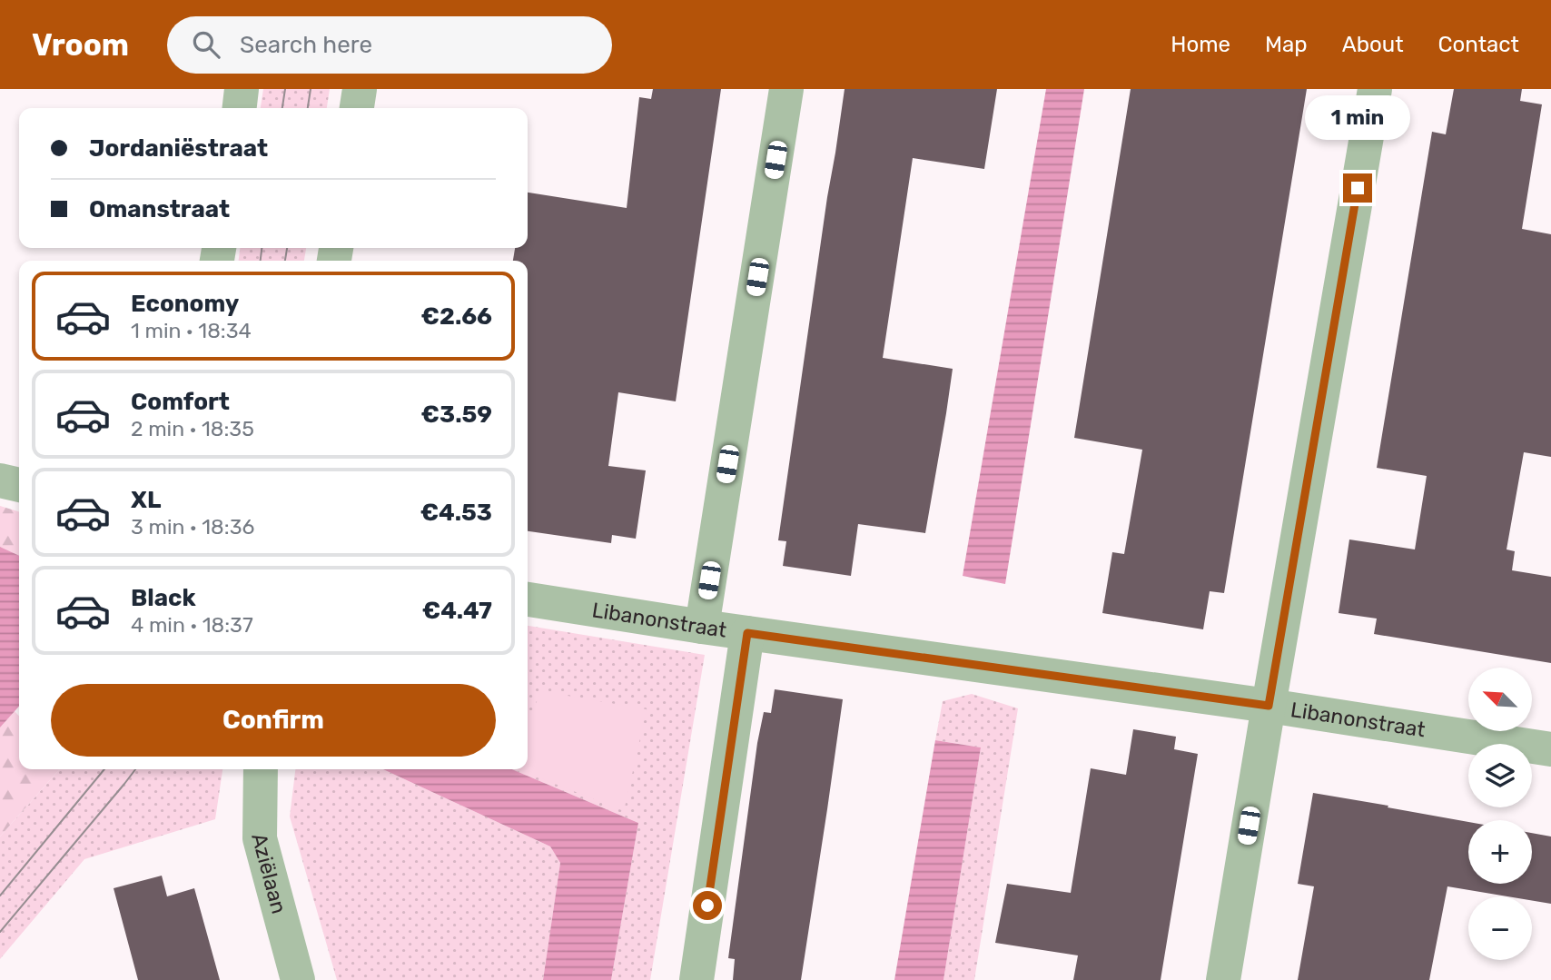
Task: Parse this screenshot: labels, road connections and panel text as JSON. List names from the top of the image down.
{
  "streets": {
    "street": ["Libanonstraat", "Aziëlaan"]
  },
  "north": "top left",
  "page": {
    "header": "Vroom",
    "search": "Search here",
    "nav": [
      "Home",
      "Map",
      "About",
      "Contact"
    ],
    "bubble": "1 min",
    "banner": ["Jordaniëstraat", "Omanstraat"],
    "list": [
      {
        "name": "Economy",
        "note": "1 min · 18:34",
        "value": "€2.66"
      },
      {
        "name": "Comfort",
        "note": "2 min · 18:35",
        "value": "€3.59"
      },
      {
        "name": "XL",
        "note": "3 min · 18:36",
        "value": "€4.53"
      },
      {
        "name": "Black",
        "note": "4 min · 18:37",
        "value": "€4.47"
      }
    ],
    "map_buttons": ["+", "−"],
    "buttons": "Confirm"
  }
}
